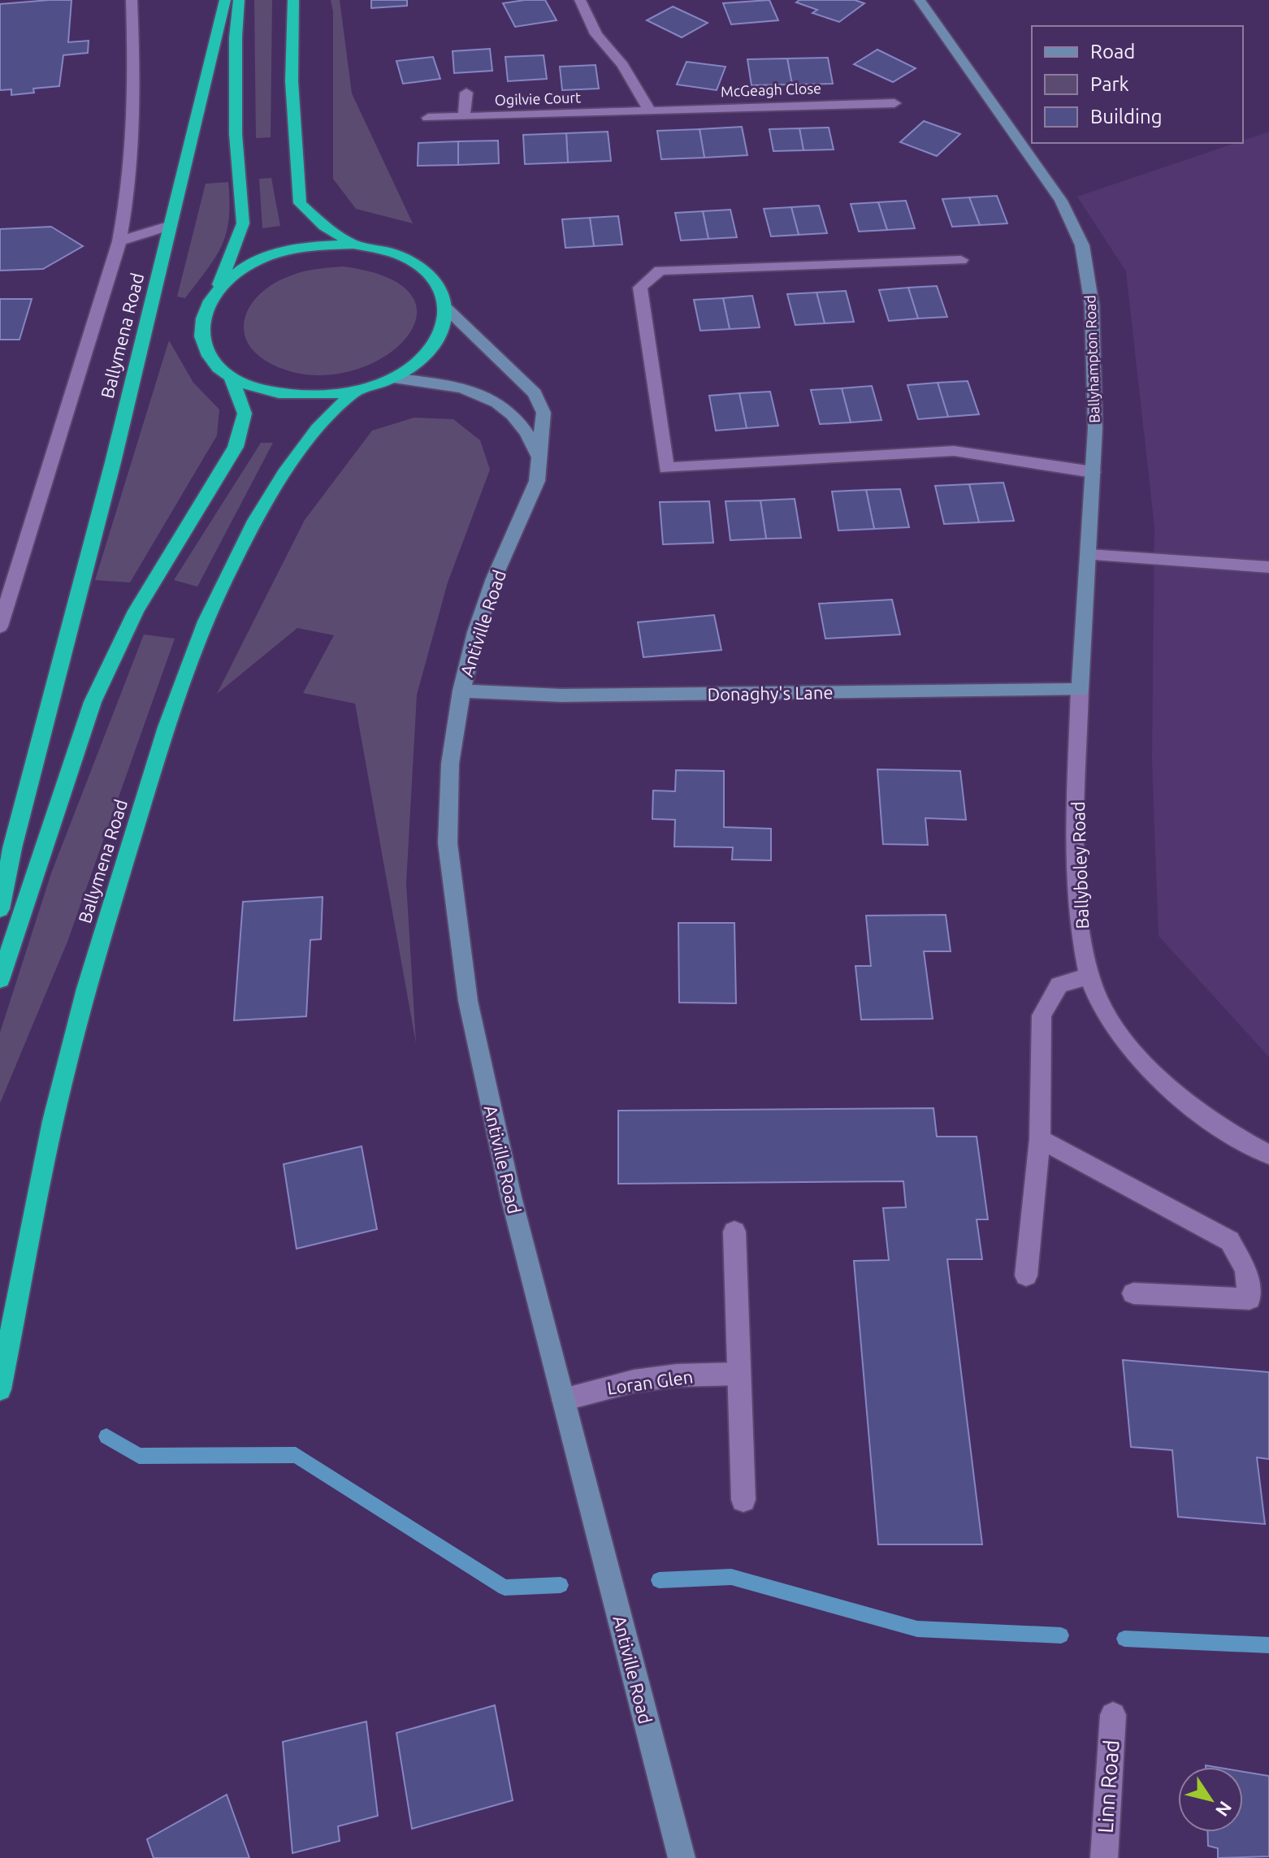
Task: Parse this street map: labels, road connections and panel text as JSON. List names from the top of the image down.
{
  "streets": {
    "highway": ["Ballymena Road"],
    "street": [
      "McGeagh Close",
      "Ogilvie Court",
      "Ballyhampton Road",
      "Antiville Road",
      "Donaghy's Lane",
      "Ballyboley Road",
      "Loran Glen",
      "Linn Road"
    ]
  },
  "crossings": [
    ["McGeagh Close", "Ogilvie Court"],
    ["Ballymena Road", "Antiville Road"],
    ["Ballyhampton Road", "Donaghy's Lane"],
    ["Ballyhampton Road", "Ballyboley Road"],
    ["Antiville Road", "Donaghy's Lane"],
    ["Antiville Road", "Loran Glen"],
    ["Donaghy's Lane", "Ballyboley Road"]
  ],
  "legend": ["Road", "Park", "Building"],
  "north": "bottom right"
}
